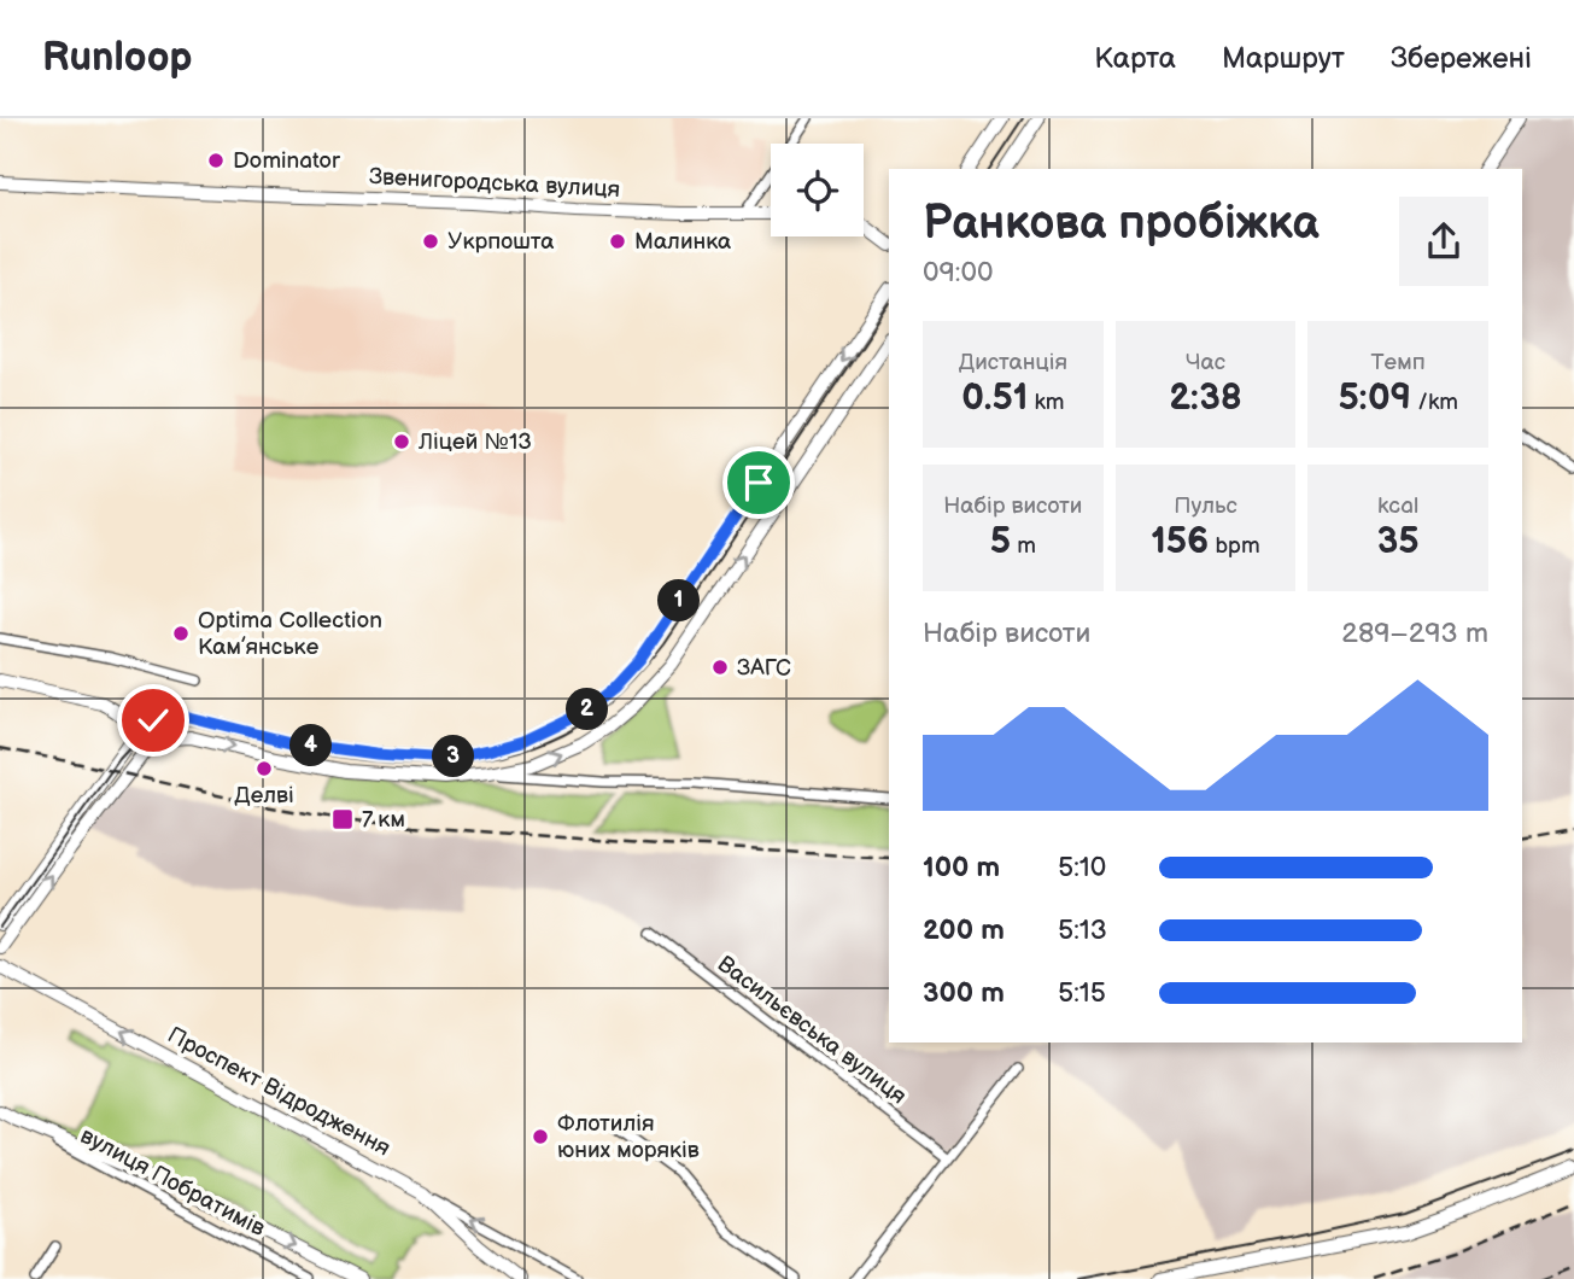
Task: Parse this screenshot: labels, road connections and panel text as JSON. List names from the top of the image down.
{
  "streets": {
    "street": [
      "Звенигородська вулиця",
      "Васильєвська вулиця",
      "Проспект Відродження",
      "вулиця Побратимів"
    ]
  },
  "one_way": ["Проспект Відродження"],
  "places": {
    "other": [
      "Dominator",
      "Укрпошта",
      "Малинка",
      "Ліцей №13",
      "Optima Collection Кам’янське",
      "ЗАГС",
      "Делві",
      "Флотилія юних моряків"
    ],
    "transit": ["7 км"]
  },
  "page": {
    "header": "Runloop",
    "nav": ["Карта", "Маршрут", "Збережені"],
    "heading": ["Ранкова пробіжка", "09:00"],
    "stats": [
      ["Дистанція", "0.51 km"],
      ["Час", "2:38"],
      ["Темп", "5:09 /km"],
      ["Набір висоти", "5 m"],
      ["Пульс", "156 bpm"],
      ["kcal", "35"]
    ],
    "pins": [
      "1",
      "2",
      "4",
      "3"
    ],
    "chart": ["Набір висоти", "289–293 m"],
    "list": [
      {
        "name": "100 m",
        "note": "5:10"
      },
      {
        "name": "200 m",
        "note": "5:13"
      },
      {
        "name": "300 m",
        "note": "5:15"
      }
    ]
  }
}
